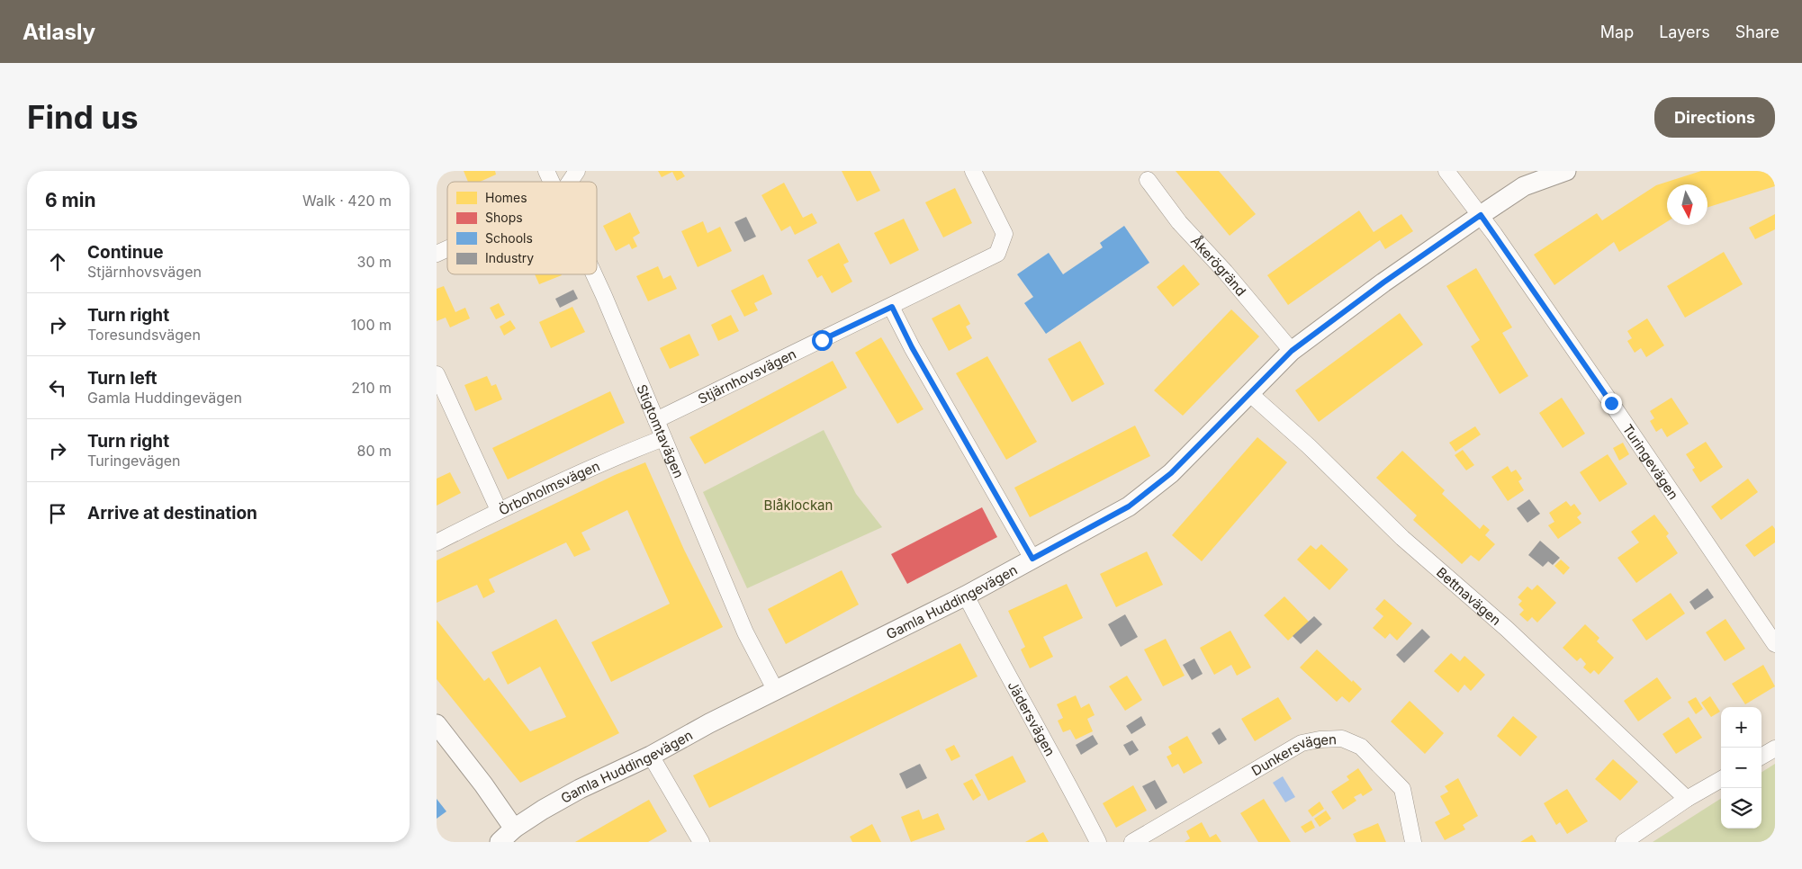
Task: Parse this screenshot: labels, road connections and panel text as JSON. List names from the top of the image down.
{
  "streets": {
    "street": [
      "Åkerögränd",
      "Stjärnhovsvägen",
      "Stigtomtavägen",
      "Turingevägen",
      "Örboholmsvägen",
      "Bettnavägen",
      "Gamla Huddingevägen",
      "Jädersvägen",
      "Dunkersvägen"
    ]
  },
  "crossings": [
    ["Åkerögränd", "Gamla Huddingevägen"],
    ["Stjärnhovsvägen", "Stigtomtavägen"],
    ["Stigtomtavägen", "Örboholmsvägen"],
    ["Stigtomtavägen", "Gamla Huddingevägen"],
    ["Turingevägen", "Gamla Huddingevägen"],
    ["Bettnavägen", "Gamla Huddingevägen"],
    ["Gamla Huddingevägen", "Jädersvägen"]
  ],
  "parks": ["Blåklockan"],
  "legend": [
    "Homes",
    "Shops",
    "Schools",
    "Industry"
  ],
  "north": "bottom",
  "page": {
    "header": "Atlasly",
    "nav": ["Map", "Layers", "Share"],
    "buttons": "Directions",
    "title": "Find us",
    "heading": ["6 min", "Walk · 420 m"],
    "list": [
      ["Continue", "Stjärnhovsvägen", "30 m"],
      ["Turn right", "Toresundsvägen", "100 m"],
      ["Turn left", "Gamla Huddingevägen", "210 m"],
      ["Turn right", "Turingevägen", "80 m"],
      "Arrive at destination"
    ],
    "map_buttons": ["+", "−"]
  }
}
